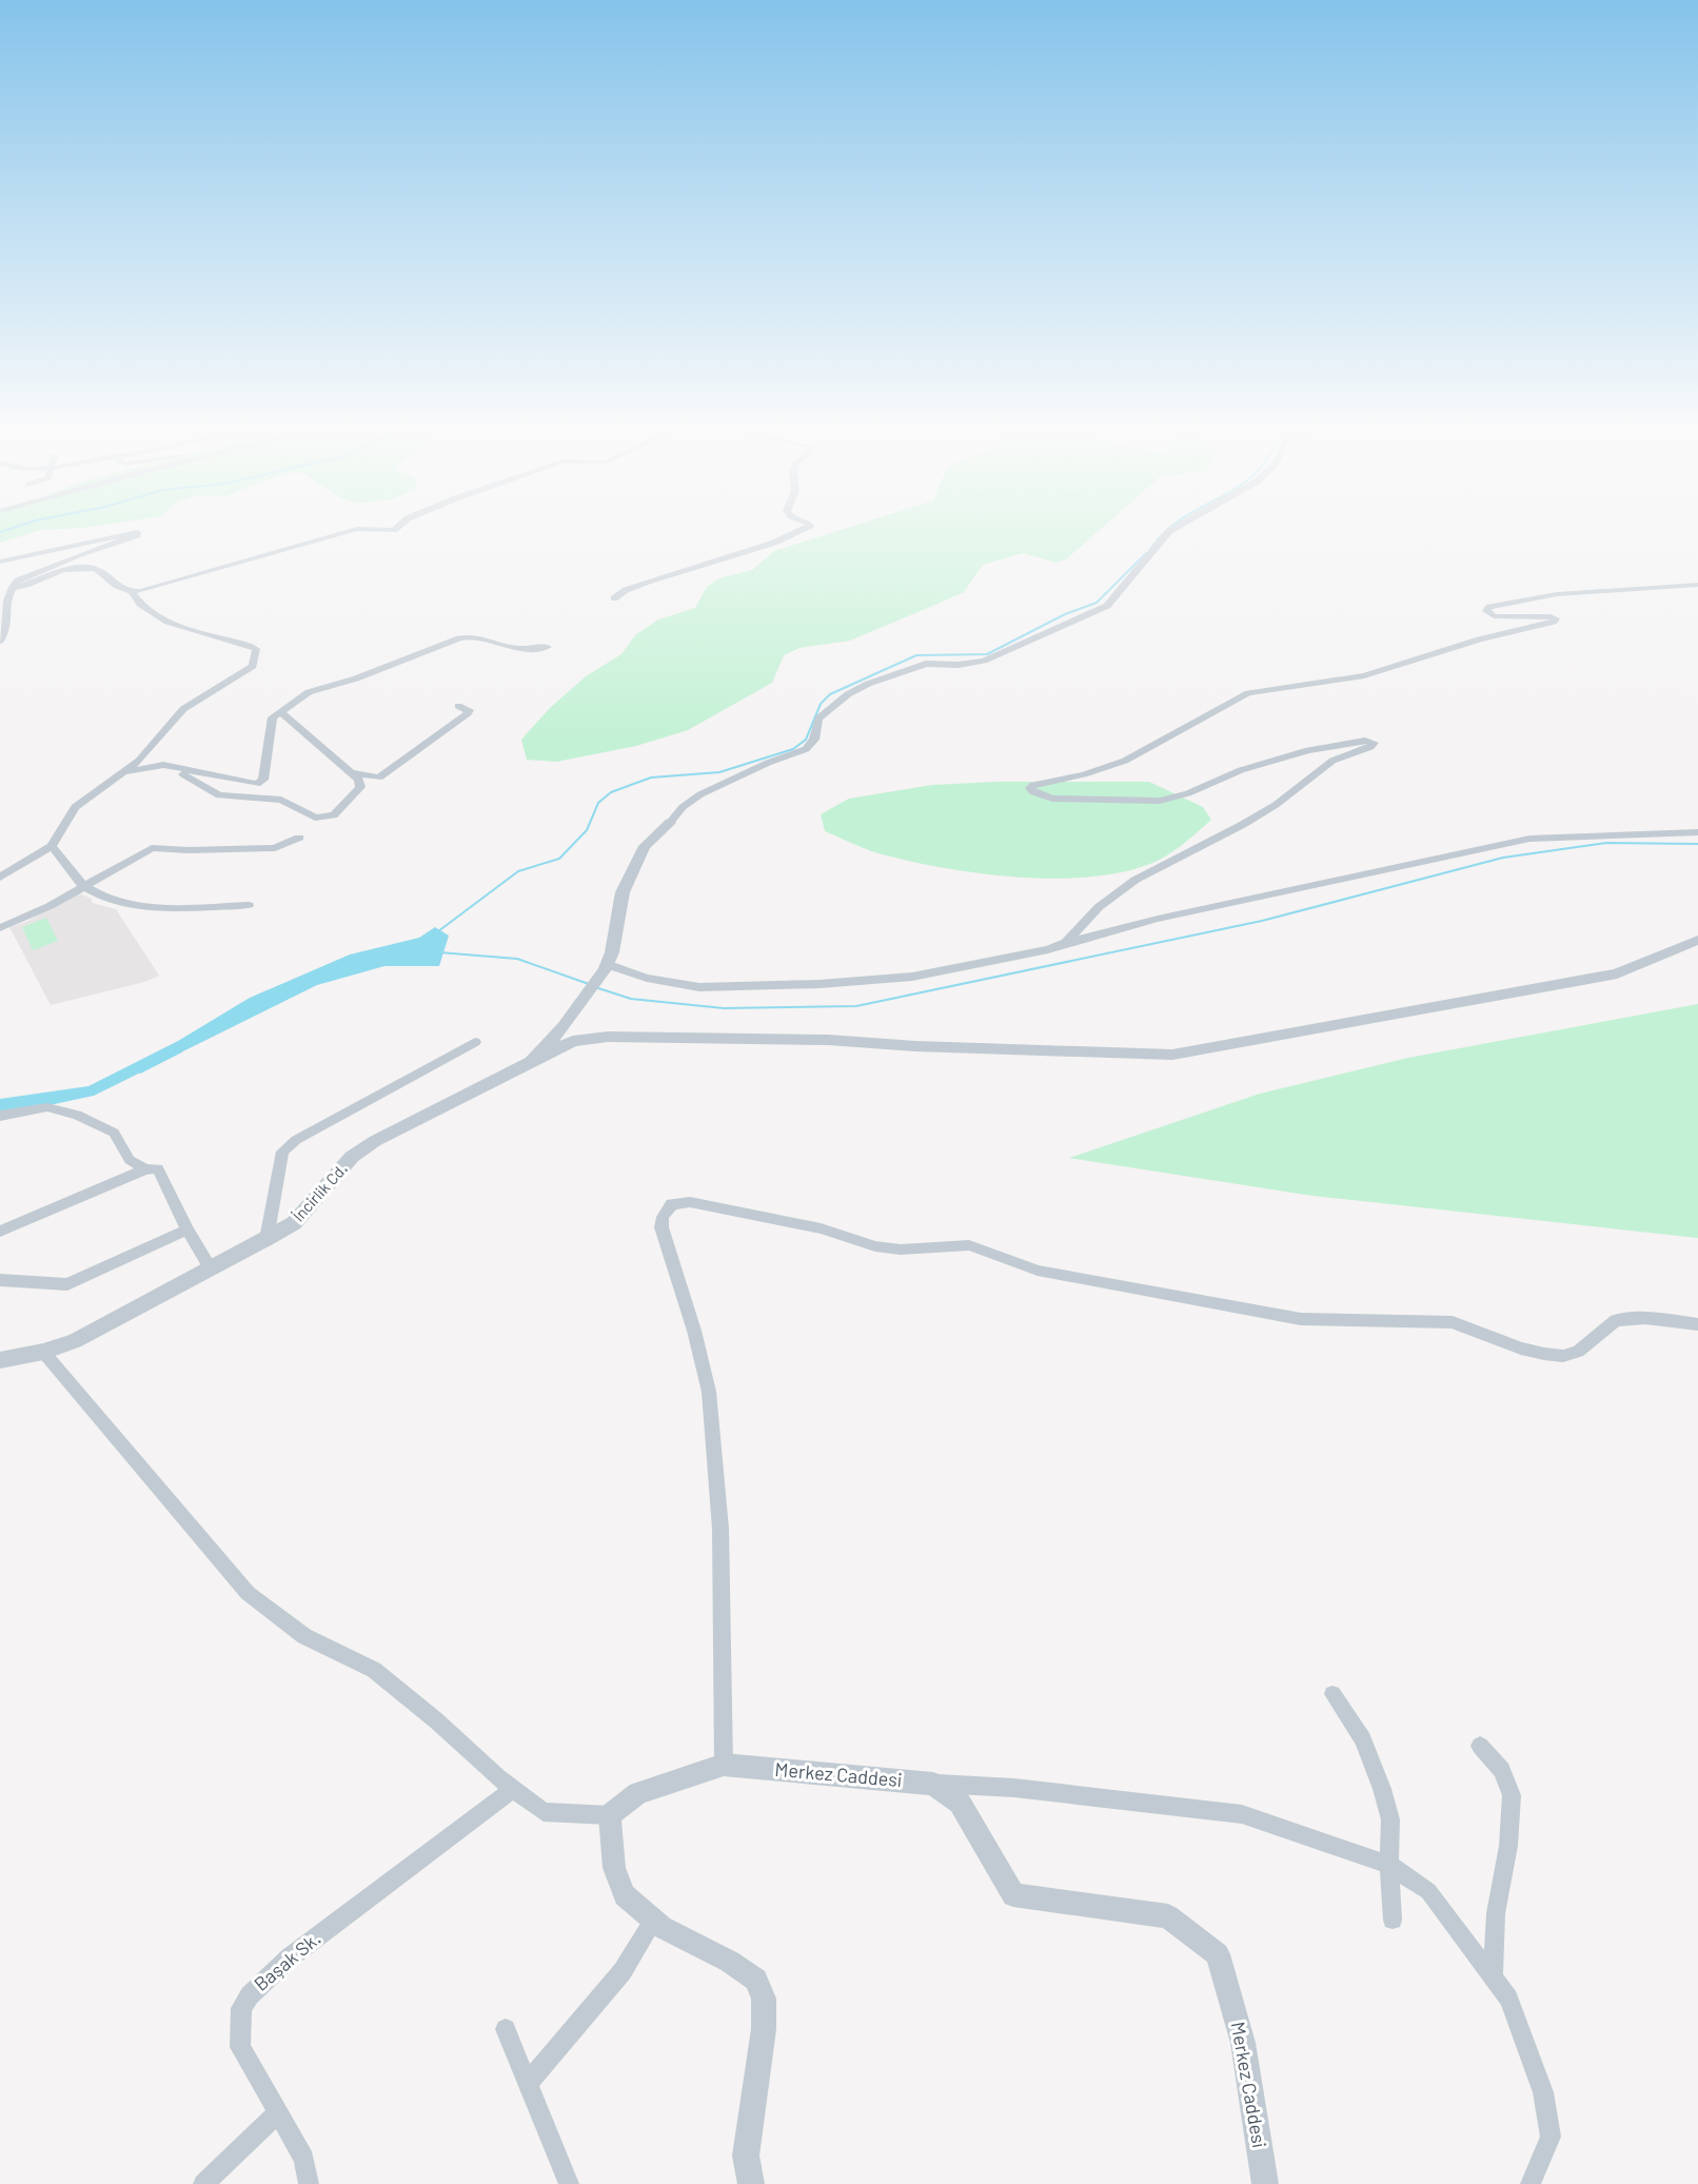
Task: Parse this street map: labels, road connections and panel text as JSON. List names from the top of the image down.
{
  "streets": {
    "street": ["İncirlik Cd.", "Merkez Caddesi", "Başak Sk."]
  }
}
